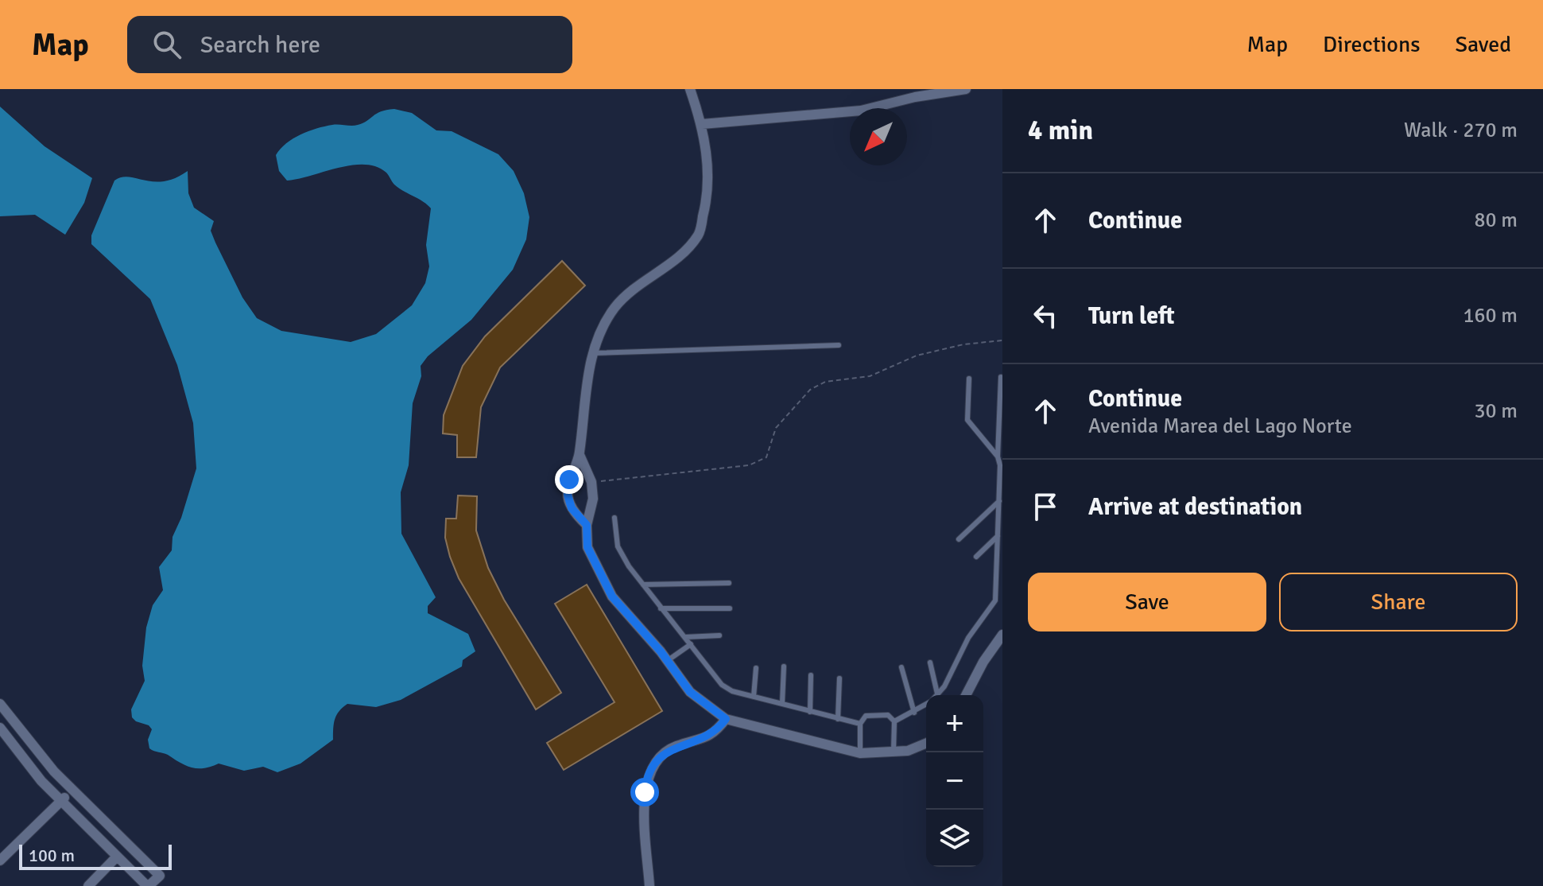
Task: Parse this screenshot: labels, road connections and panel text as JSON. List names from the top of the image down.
{
  "scale_bar": "100 m",
  "north": "bottom left",
  "page": {
    "header": "Map",
    "search": "Search here",
    "nav": ["Map", "Directions", "Saved"],
    "heading": ["4 min", "Walk · 270 m"],
    "list": [
      ["Continue", "80 m"],
      ["Turn left", "160 m"],
      ["Continue", "Avenida Marea del Lago Norte", "30 m"],
      "Arrive at destination"
    ],
    "buttons": ["Save", "Share"],
    "map_buttons": ["+", "−"],
    "scale": "100 m"
  }
}
